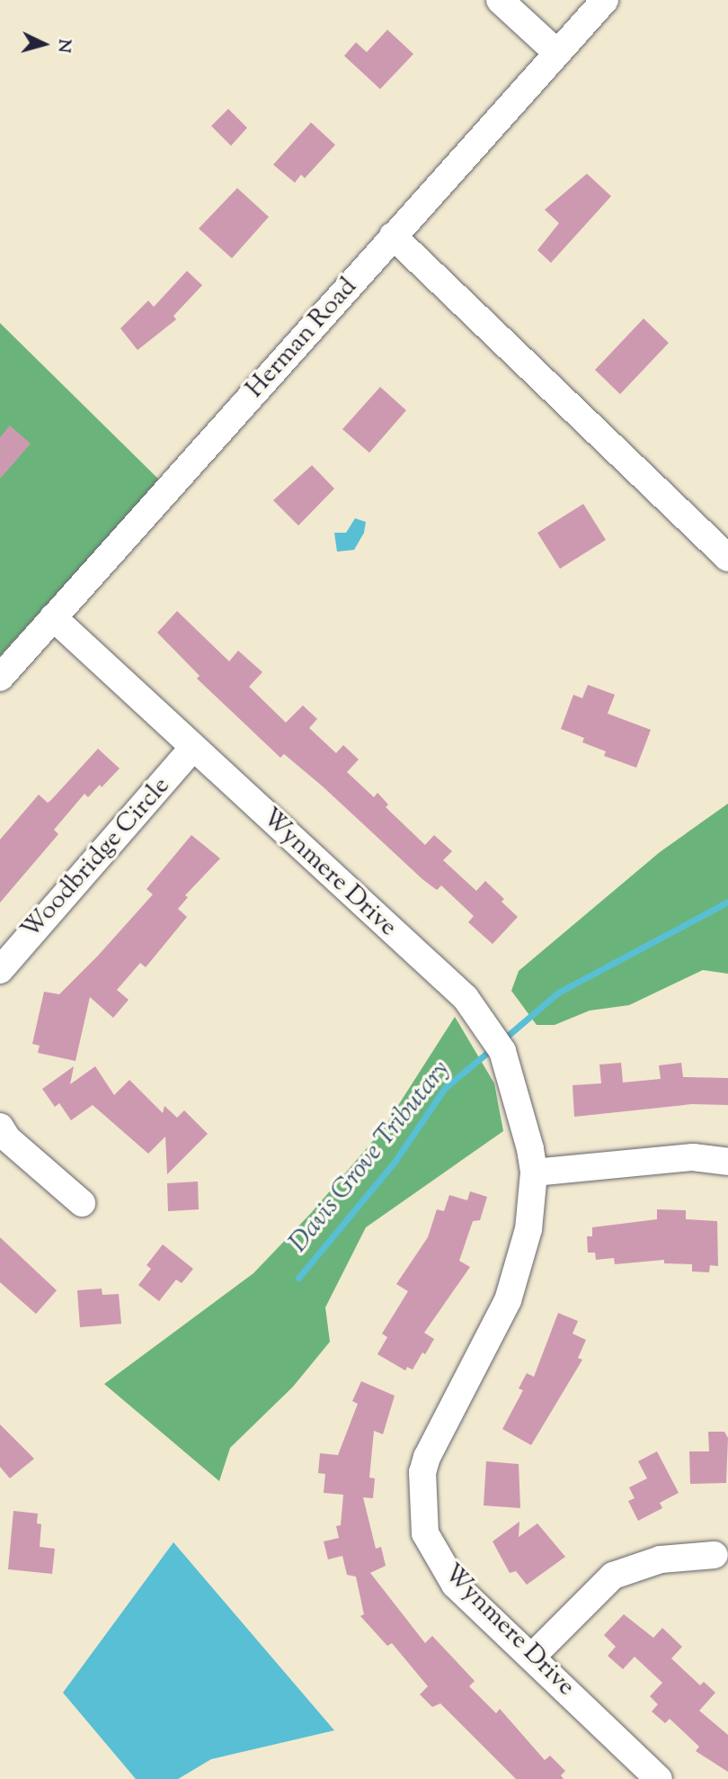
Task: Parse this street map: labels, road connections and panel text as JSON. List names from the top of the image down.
{
  "streets": {
    "street": ["Herman Road", "Woodbridge Circle", "Wynmere Drive"]
  },
  "crossings": [
    ["Herman Road", "Wynmere Drive"],
    ["Woodbridge Circle", "Wynmere Drive"]
  ],
  "water": ["Davis Grove Tributary"],
  "north": "right"
}
